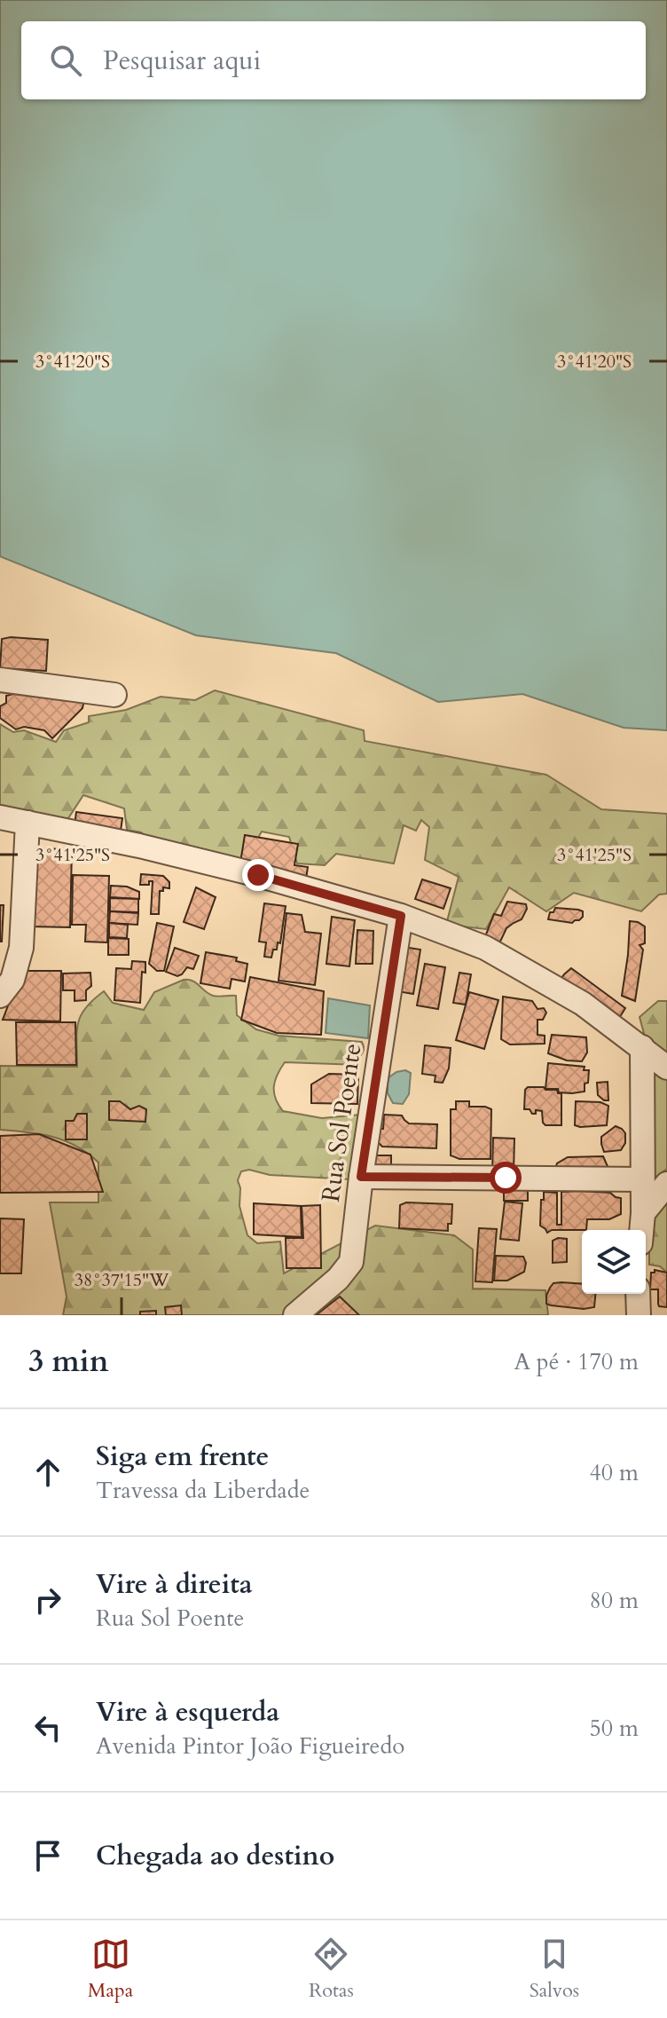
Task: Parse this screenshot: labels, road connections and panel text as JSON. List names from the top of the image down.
{
  "streets": {
    "street": ["Rua Sol Poente"]
  },
  "page": {
    "search": "Pesquisar aqui",
    "heading": ["3 min", "A pé · 170 m"],
    "list": [
      ["Siga em frente", "Travessa da Liberdade", "40 m"],
      ["Vire à direita", "Rua Sol Poente", "80 m"],
      ["Vire à esquerda", "Avenida Pintor João Figueiredo", "50 m"],
      "Chegada ao destino"
    ],
    "nav": ["Mapa", "Rotas", "Salvos"]
  },
  "coordinates": ["3°41'20\"S", "3°41'25\"S", "38°37'15\"W"]
}
